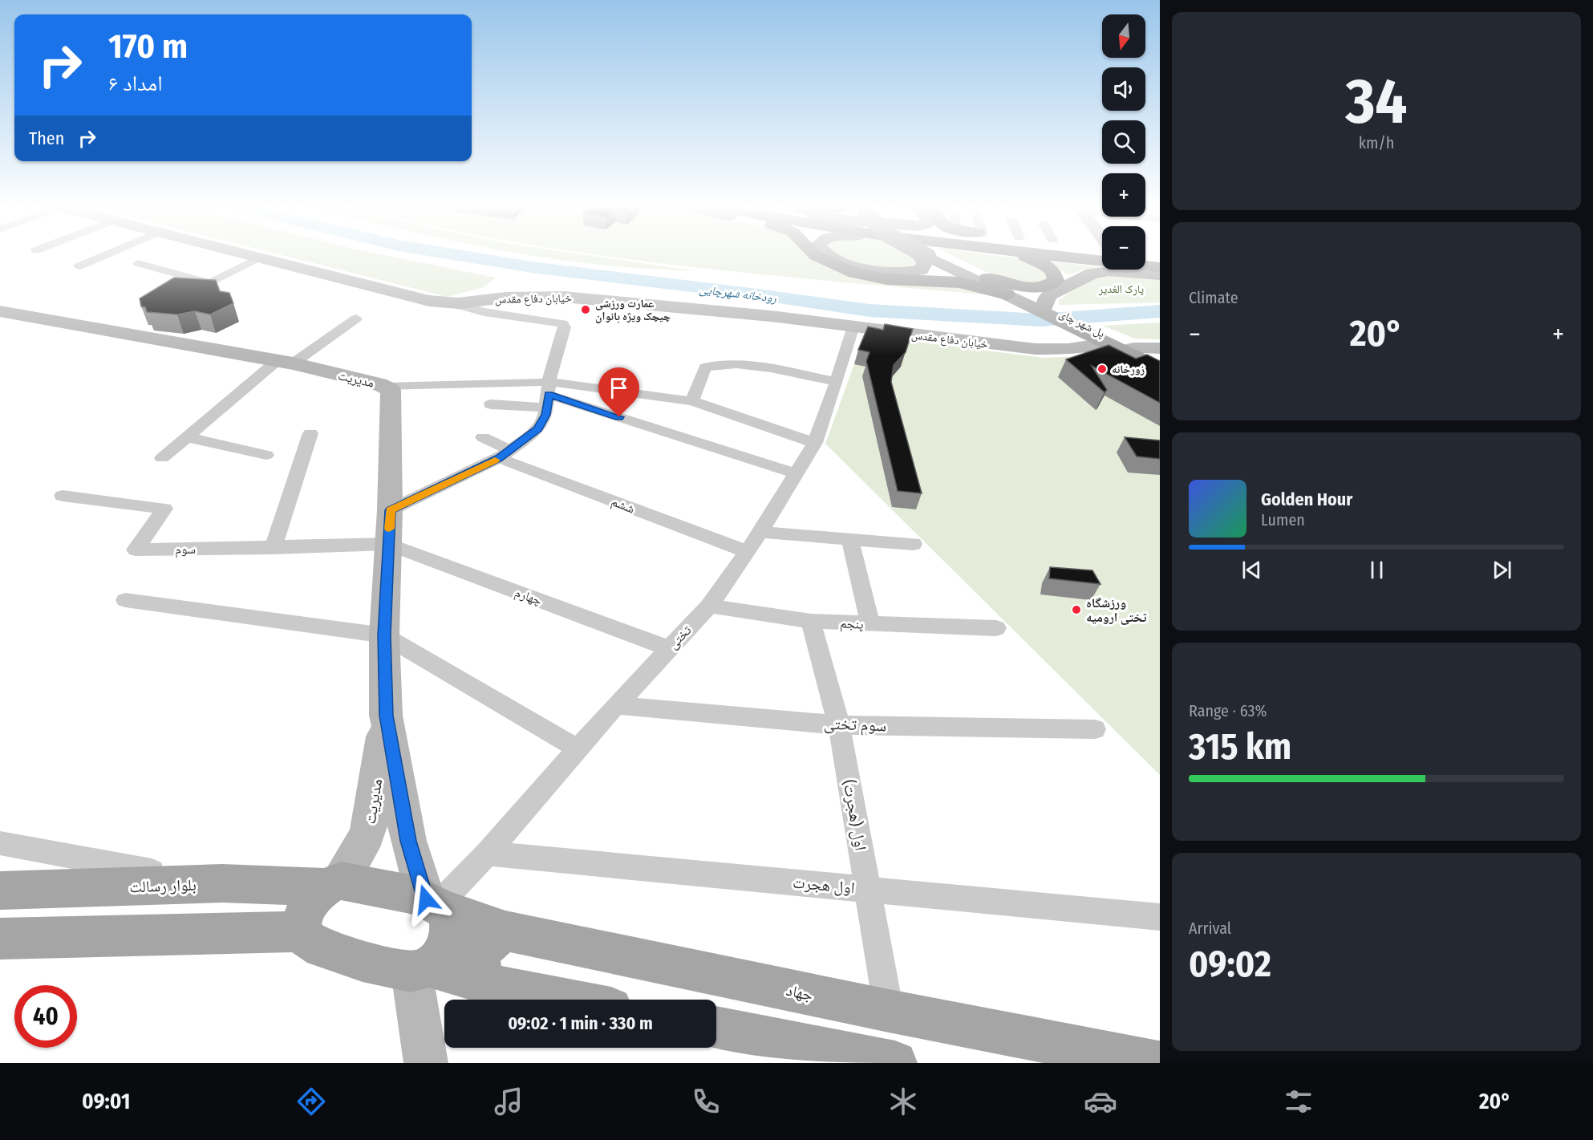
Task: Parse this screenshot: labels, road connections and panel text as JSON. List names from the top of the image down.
{
  "streets": {
    "main road": ["پل شهر چای", "بلوار رسالت", "جهاد"],
    "street": [
      "خیابان دفاع مقدس",
      "مدیریت",
      "ششم",
      "سوم",
      "چهارم",
      "پنجم",
      "تختی",
      "سوم تختی",
      "اول (هجرت)",
      "اول هجرت"
    ]
  },
  "crossings": [
    ["خیابان دفاع مقدس", "پل شهر چای"],
    ["خیابان دفاع مقدس", "تختی"],
    ["مدیریت", "سوم"],
    ["مدیریت", "چهارم"],
    ["مدیریت", "تختی"],
    ["مدیریت", "بلوار رسالت"],
    ["مدیریت", "جهاد"],
    ["ششم", "تختی"],
    ["سوم", "چهارم"],
    ["چهارم", "تختی"],
    ["پنجم", "تختی"],
    ["پنجم", "اول (هجرت)"],
    ["تختی", "سوم تختی"],
    ["تختی", "اول هجرت"],
    ["تختی", "بلوار رسالت"],
    ["تختی", "جهاد"],
    ["سوم تختی", "اول (هجرت)"],
    ["اول (هجرت)", "اول هجرت"],
    ["اول (هجرت)", "جهاد"],
    ["بلوار رسالت", "جهاد"]
  ],
  "water": ["رودخانه شهرچایی"],
  "parks": ["پارک الغدیر"],
  "places": ["عمارت ورزشی چیچک ویژه بانوان", "زورخانه", "ورزشگاه تختی ارومیه"],
  "north": "bottom",
  "page": {
    "tile": [
      ["34", "km/h"],
      "Climate",
      ["Range · 63%", "315 km"],
      ["Arrival", "09:02"]
    ],
    "map_buttons": ["+", "−"],
    "turn": ["170 m", "امداد ۶"],
    "then": "Then",
    "heat": ["−", "20°", "+"],
    "song": ["Golden Hour", "Lumen"],
    "limit": "40",
    "trip": "09:02 · 1 min · 330 m",
    "tabs": ["09:01", "20°"]
  }
}
